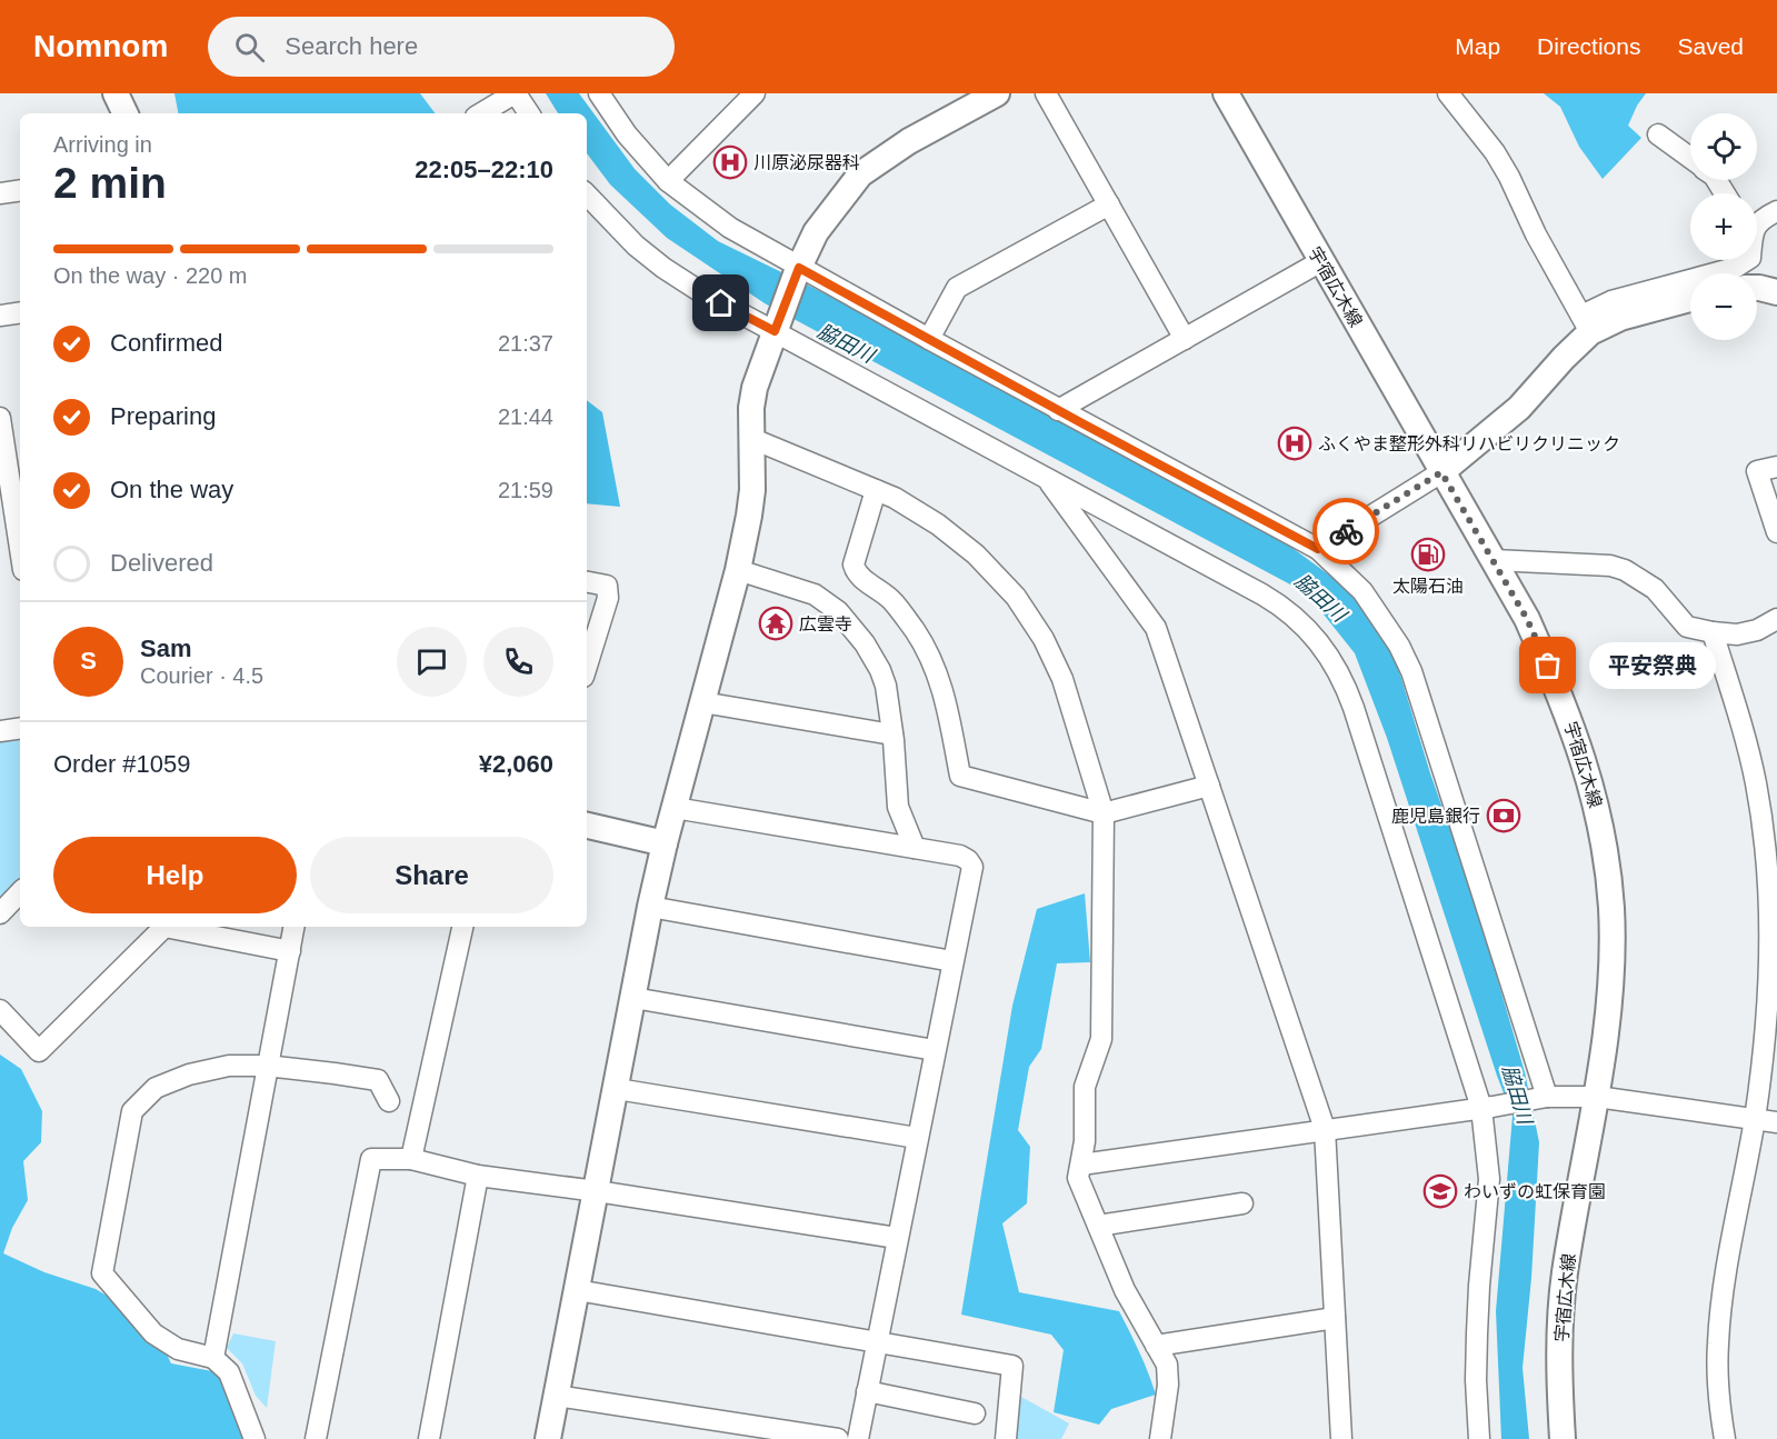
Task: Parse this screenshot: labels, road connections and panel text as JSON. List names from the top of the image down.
{
  "streets": {
    "street": ["宇宿広木線"]
  },
  "water": ["脇田川"],
  "places": {
    "hospital": ["川原泌尿器科", "ふくやま整形外科リハビリクリニック"],
    "fuel station": ["太陽石油"],
    "temple": ["広雲寺"],
    "other": ["平安祭典"],
    "bank": ["鹿児島銀行"],
    "school or university": ["わいずの虹保育園"]
  },
  "page": {
    "header": "Nomnom",
    "search": "Search here",
    "nav": ["Map", "Directions", "Saved"],
    "map_buttons": ["+", "−"],
    "heading": ["2 min", "Arriving in", "22:05–22:10"],
    "panel": [
      "Sam",
      "Courier · 4.5",
      "Order #1059",
      "¥2,060"
    ],
    "bar": "On the way · 220 m",
    "list": [
      ["Confirmed", "21:37"],
      ["Preparing", "21:44"],
      ["On the way", "21:59"],
      "Delivered"
    ],
    "round": "S",
    "bubble": "平安祭典",
    "buttons": ["Help", "Share"]
  }
}
